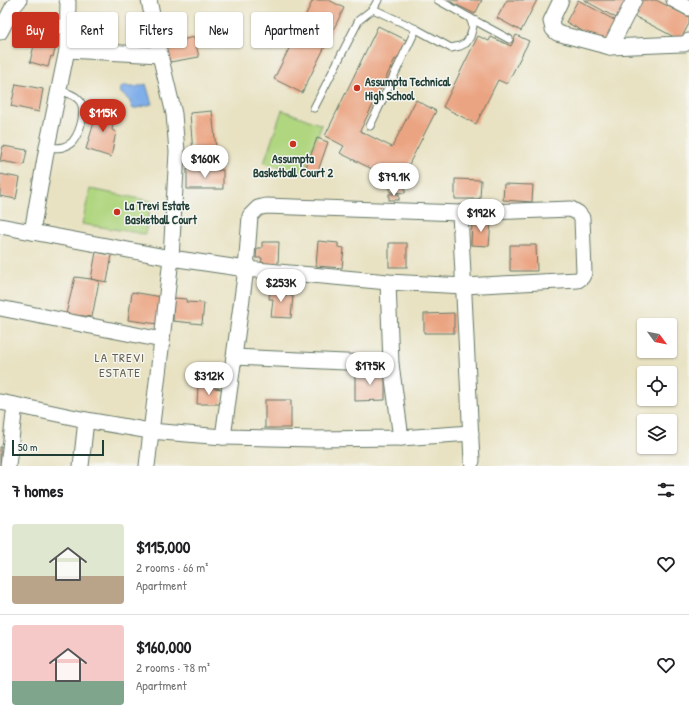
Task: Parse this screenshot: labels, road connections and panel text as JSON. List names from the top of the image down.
{
  "districts": ["LA TREVI ESTATE"],
  "places": ["Assumpta Technical High School", "Assumpta Basketball Court 2", "La Trevi Estate Basketball Court"],
  "scale_bar": "50 m",
  "north": "bottom right",
  "page": {
    "chip": [
      "Buy",
      "Rent",
      "Filters",
      "New",
      "Apartment"
    ],
    "price": [
      "$115K",
      "$160K",
      "$79.1K",
      "$192K",
      "$253K",
      "$175K",
      "$312K"
    ],
    "scale": "50 m",
    "heading": "7 homes",
    "list": [
      {
        "name": "$115,000",
        "note": "2 rooms · 66 m² · Apartment"
      },
      {
        "name": "$160,000",
        "note": "2 rooms · 78 m² · Apartment"
      }
    ]
  }
}
